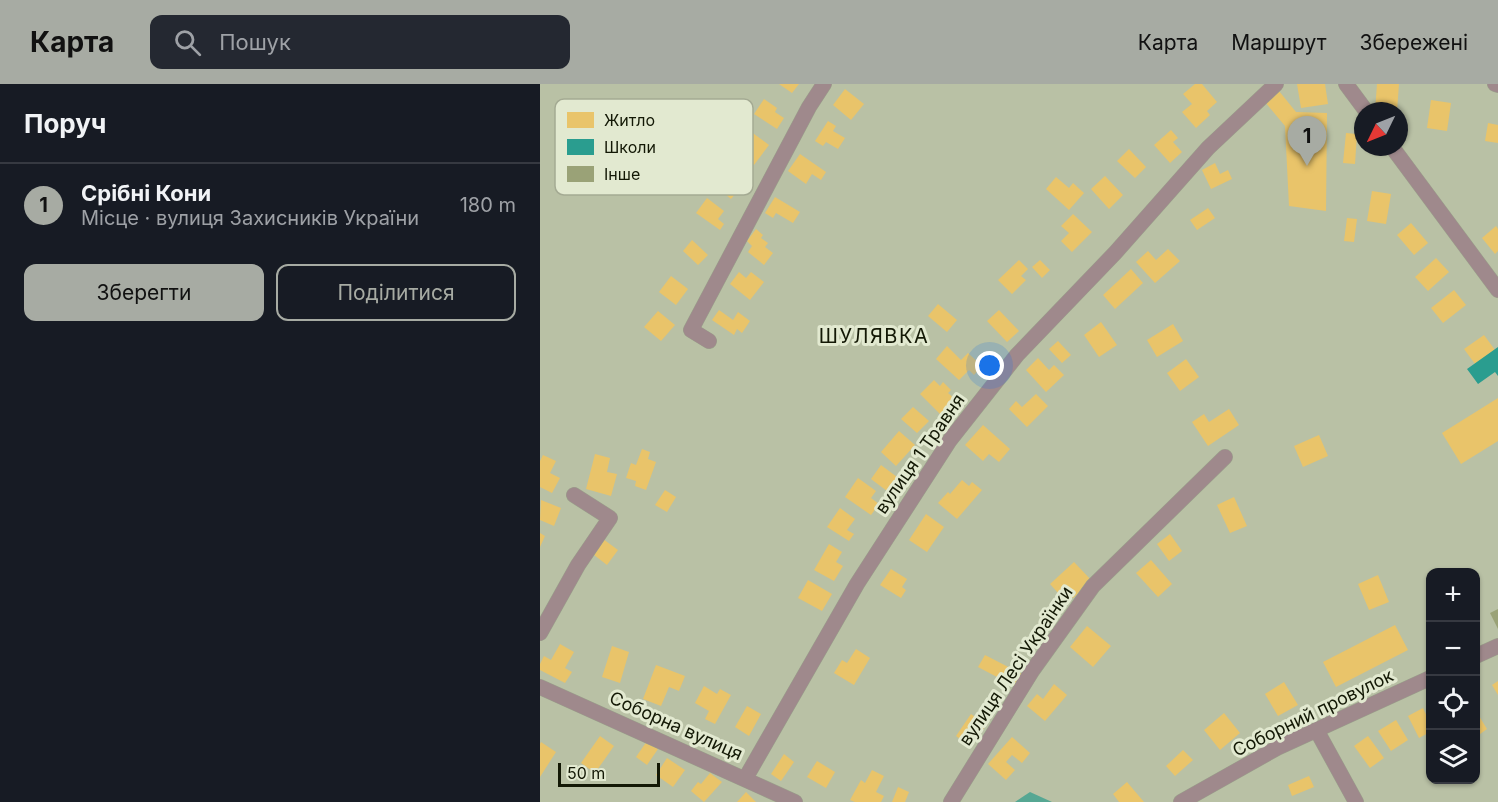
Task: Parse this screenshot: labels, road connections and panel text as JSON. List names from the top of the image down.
{
  "streets": {
    "street": [
      "вулиця 1 Травня",
      "вулиця Лесі Українки",
      "Соборний провулок",
      "Соборна вулиця"
    ]
  },
  "crossings": [
    ["вулиця 1 Травня", "Соборна вулиця"]
  ],
  "districts": ["ШУЛЯВКА"],
  "legend": ["Житло", "Школи", "Інше"],
  "scale_bar": "50 m",
  "north": "bottom left",
  "page": {
    "header": "Карта",
    "search": "Пошук",
    "nav": ["Карта", "Маршрут", "Збережені"],
    "heading": "Поруч",
    "pins": "1",
    "list": [
      {
        "mark": "1",
        "name": "Срібні Кони",
        "note": "Місце · вулиця Захисників України",
        "value": "180 m"
      }
    ],
    "buttons": ["Зберегти", "Поділитися"],
    "map_buttons": ["+", "−"],
    "scale": "50 m"
  }
}
